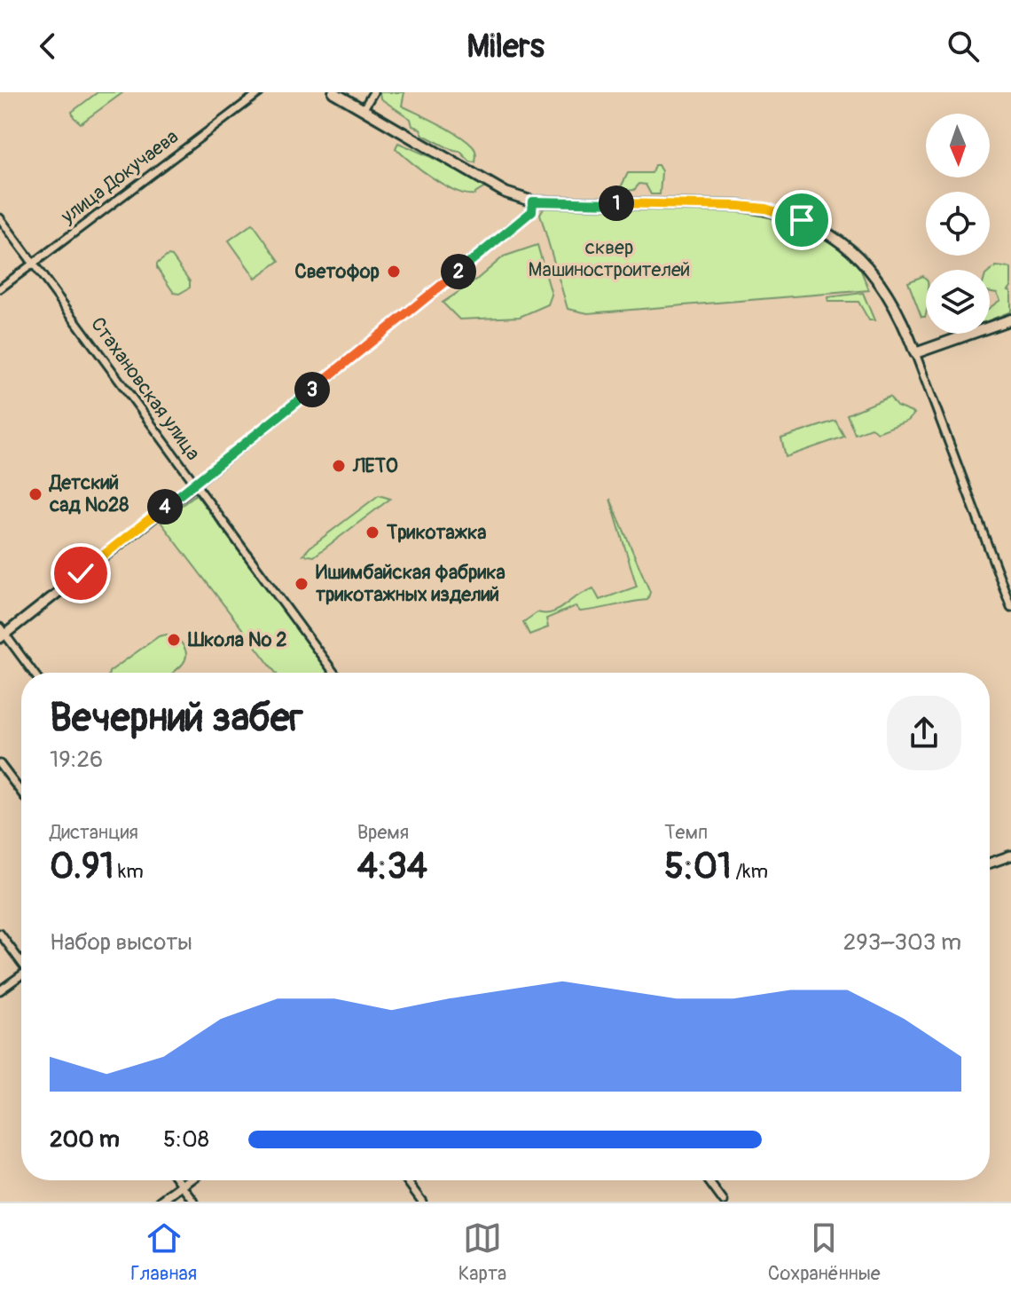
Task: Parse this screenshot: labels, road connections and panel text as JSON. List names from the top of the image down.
{
  "streets": {
    "street": ["улица Докучаева", "Стахановская улица"]
  },
  "crossings": [
    ["улица Докучаева", "Стахановская улица"]
  ],
  "parks": ["сквер Машиностроителей"],
  "places": [
    "Светофор",
    "ЛЕТО",
    "Детский сад №28",
    "Трикотажка",
    "Ишимбайская фабрика трикотажных изделий",
    "Школа № 2"
  ],
  "north": "bottom",
  "page": {
    "header": "Milers",
    "pins": [
      "1",
      "2",
      "3",
      "4"
    ],
    "heading": ["Вечерний забег", "19:26"],
    "stats": [
      ["Дистанция", "0.91 km"],
      ["Время", "4:34"],
      ["Темп", "5:01 /km"]
    ],
    "chart": ["Набор высоты", "293–303 m"],
    "list": [
      {
        "name": "200 m",
        "note": "5:08"
      }
    ],
    "tabs": ["Главная", "Карта", "Сохранённые"]
  }
}
